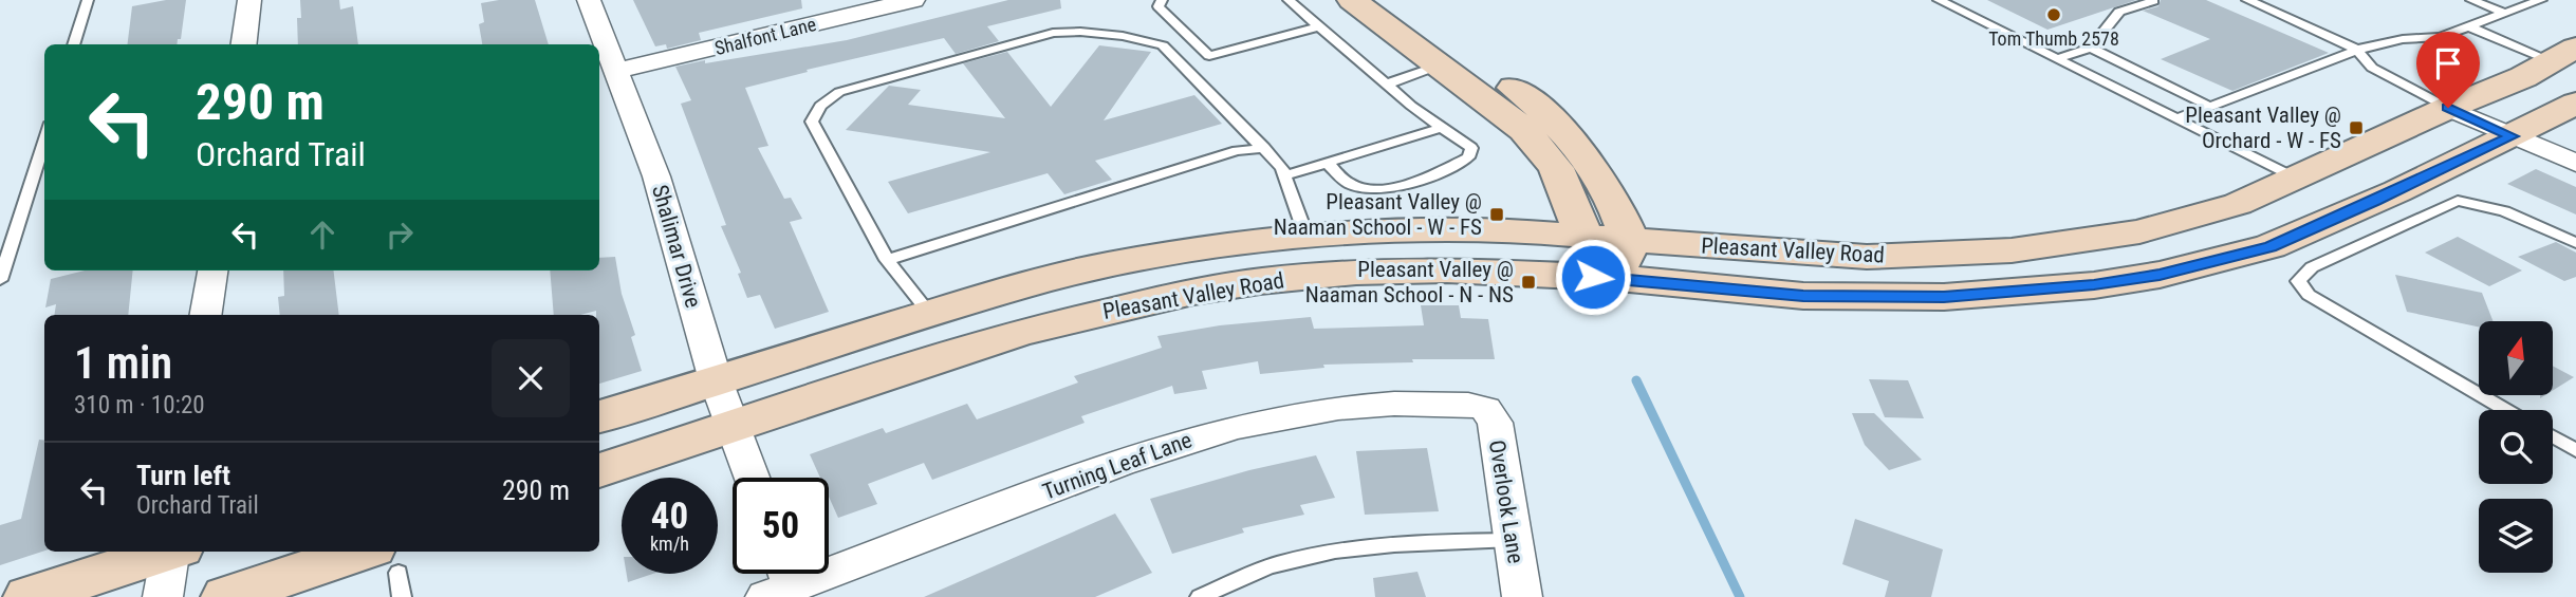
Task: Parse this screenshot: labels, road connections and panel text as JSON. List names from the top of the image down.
{
  "streets": {
    "main road": ["Pleasant Valley Road"],
    "street": [
      "Shalfont Lane",
      "Shalimar Drive",
      "Turning Leaf Lane",
      "Overlook Lane"
    ]
  },
  "crossings": [
    ["Shalfont Lane", "Shalimar Drive"],
    ["Shalimar Drive", "Pleasant Valley Road"],
    ["Turning Leaf Lane", "Overlook Lane"]
  ],
  "places": {
    "other": ["Tom Thumb 2578"],
    "transit": ["Pleasant Valley @ Orchard - W - FS", "Pleasant Valley @ Naaman School - W - FS", "Pleasant Valley @ Naaman School - N - NS"]
  },
  "north": "top",
  "page": {
    "turn": ["290 m", "Orchard Trail"],
    "heading": ["1 min", "310 m · 10:20"],
    "list": [
      {
        "name": "Turn left",
        "note": "Orchard Trail",
        "value": "290 m"
      }
    ],
    "speed": "40 km/h",
    "limit": "50"
  }
}
